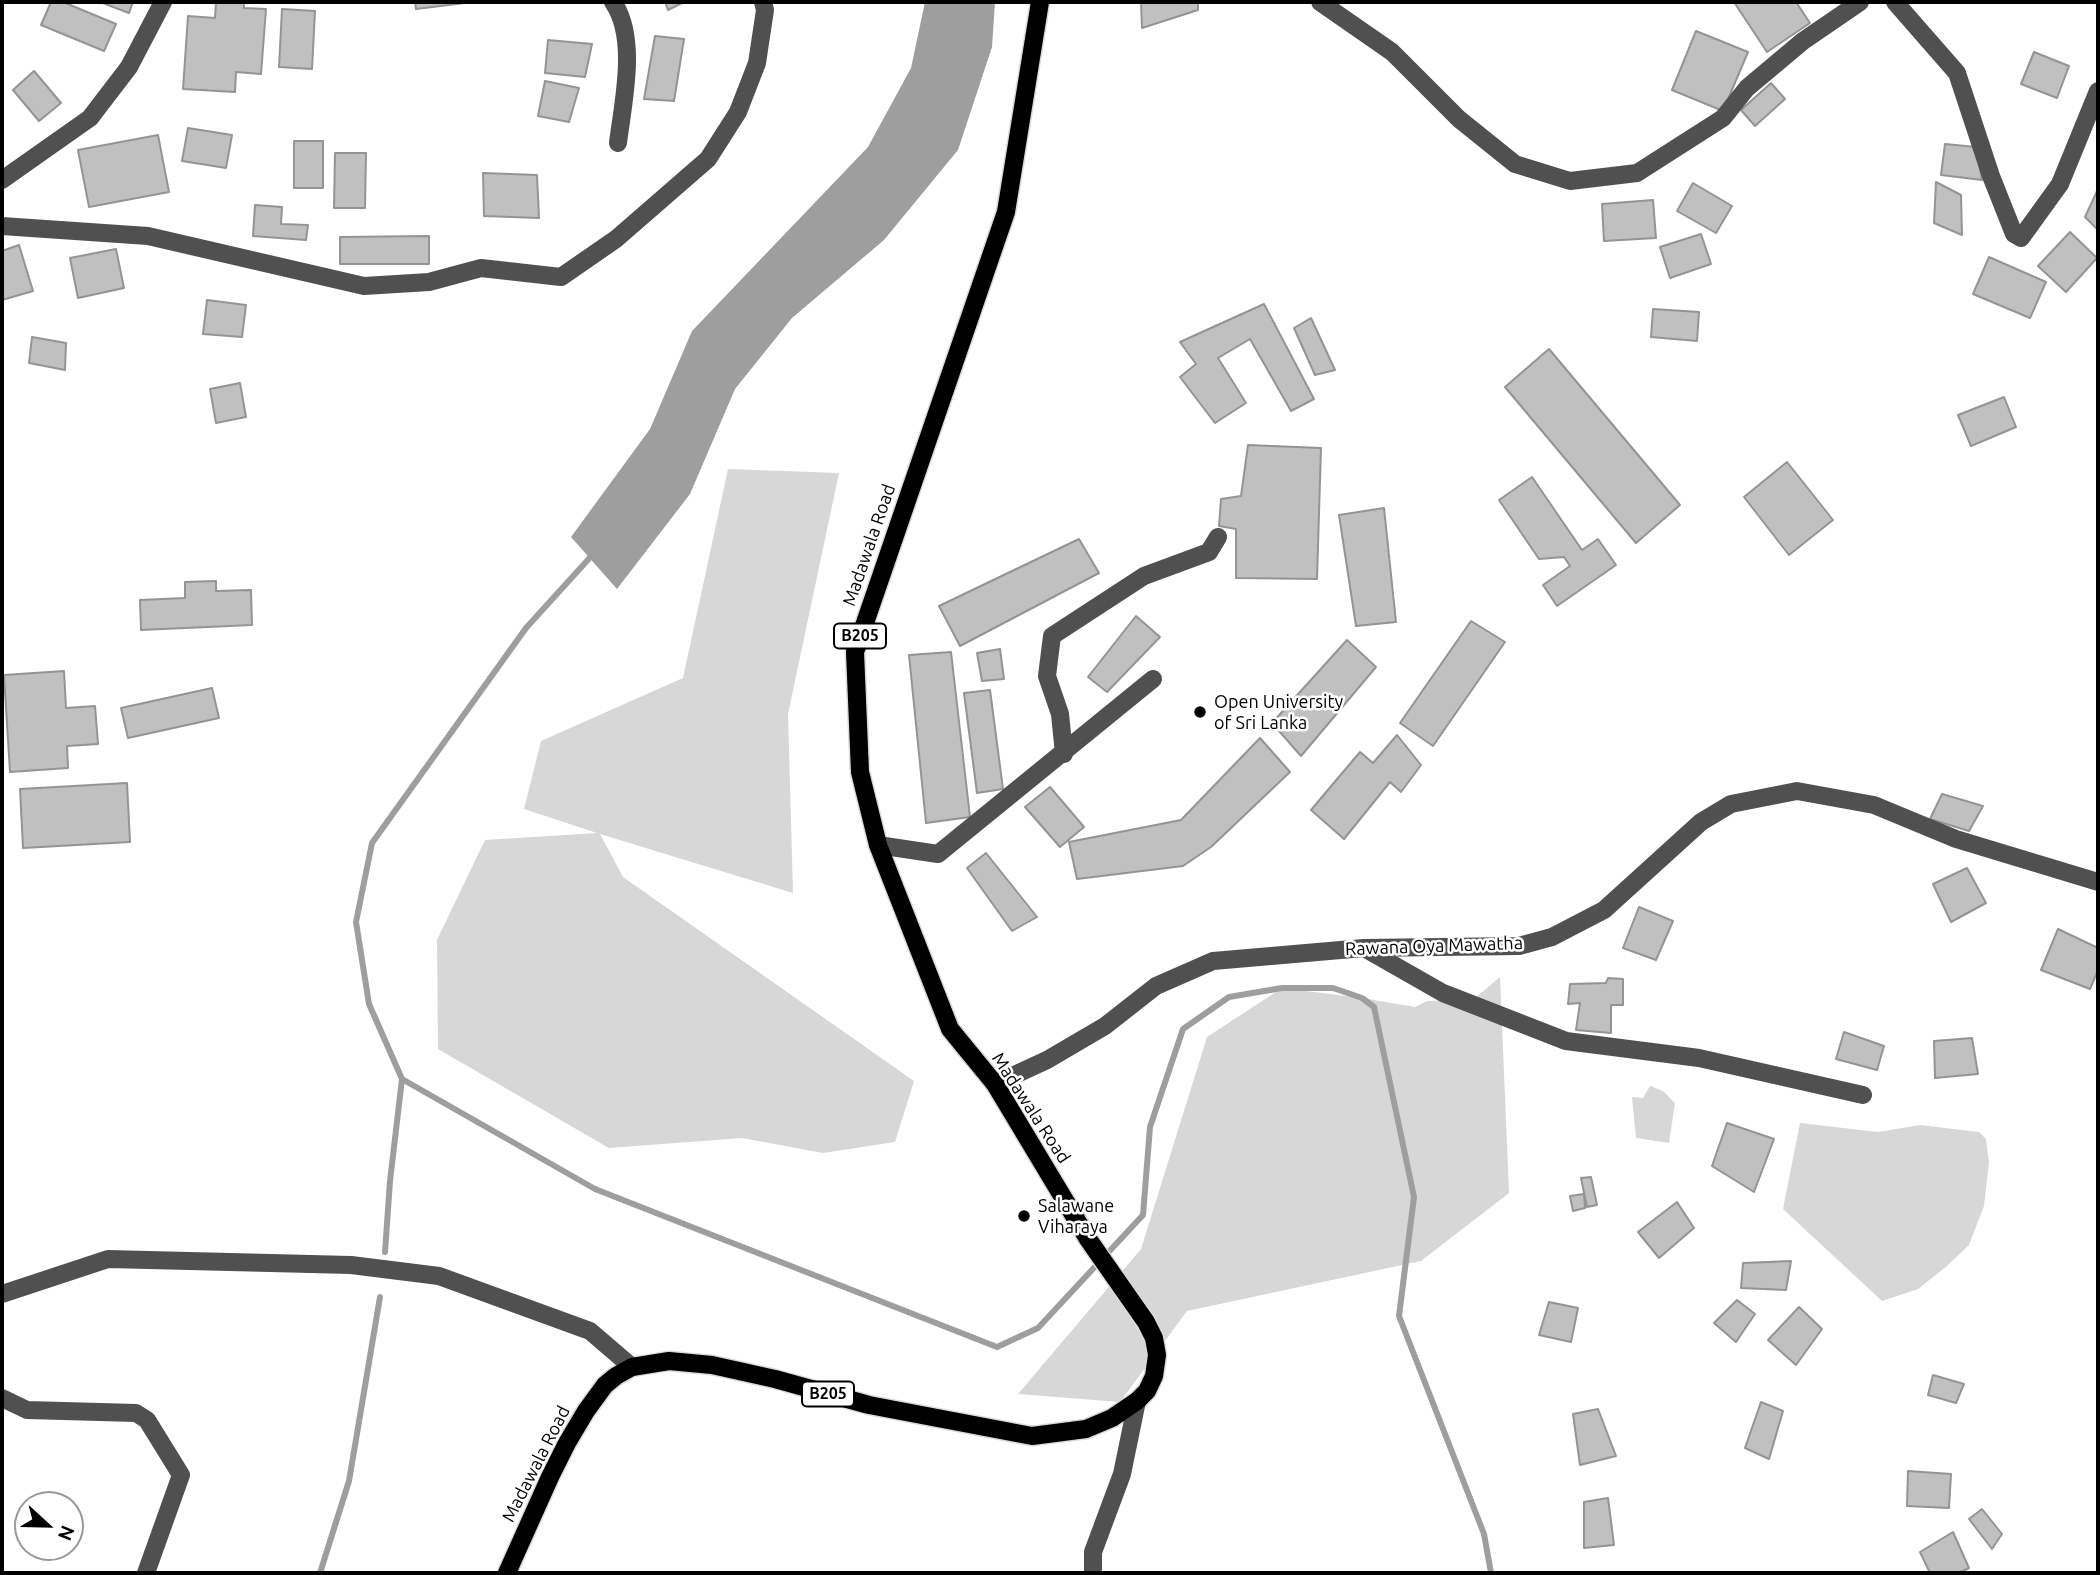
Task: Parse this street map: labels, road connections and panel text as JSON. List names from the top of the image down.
{
  "streets": {
    "main road": ["Madawala Road", "B205"],
    "street": ["Rawana Oya Mawatha"]
  },
  "crossings": [
    ["Madawala Road", "Rawana Oya Mawatha"]
  ],
  "places": ["Open University of Sri Lanka", "Salawane Viharaya"],
  "north": "right"
}
